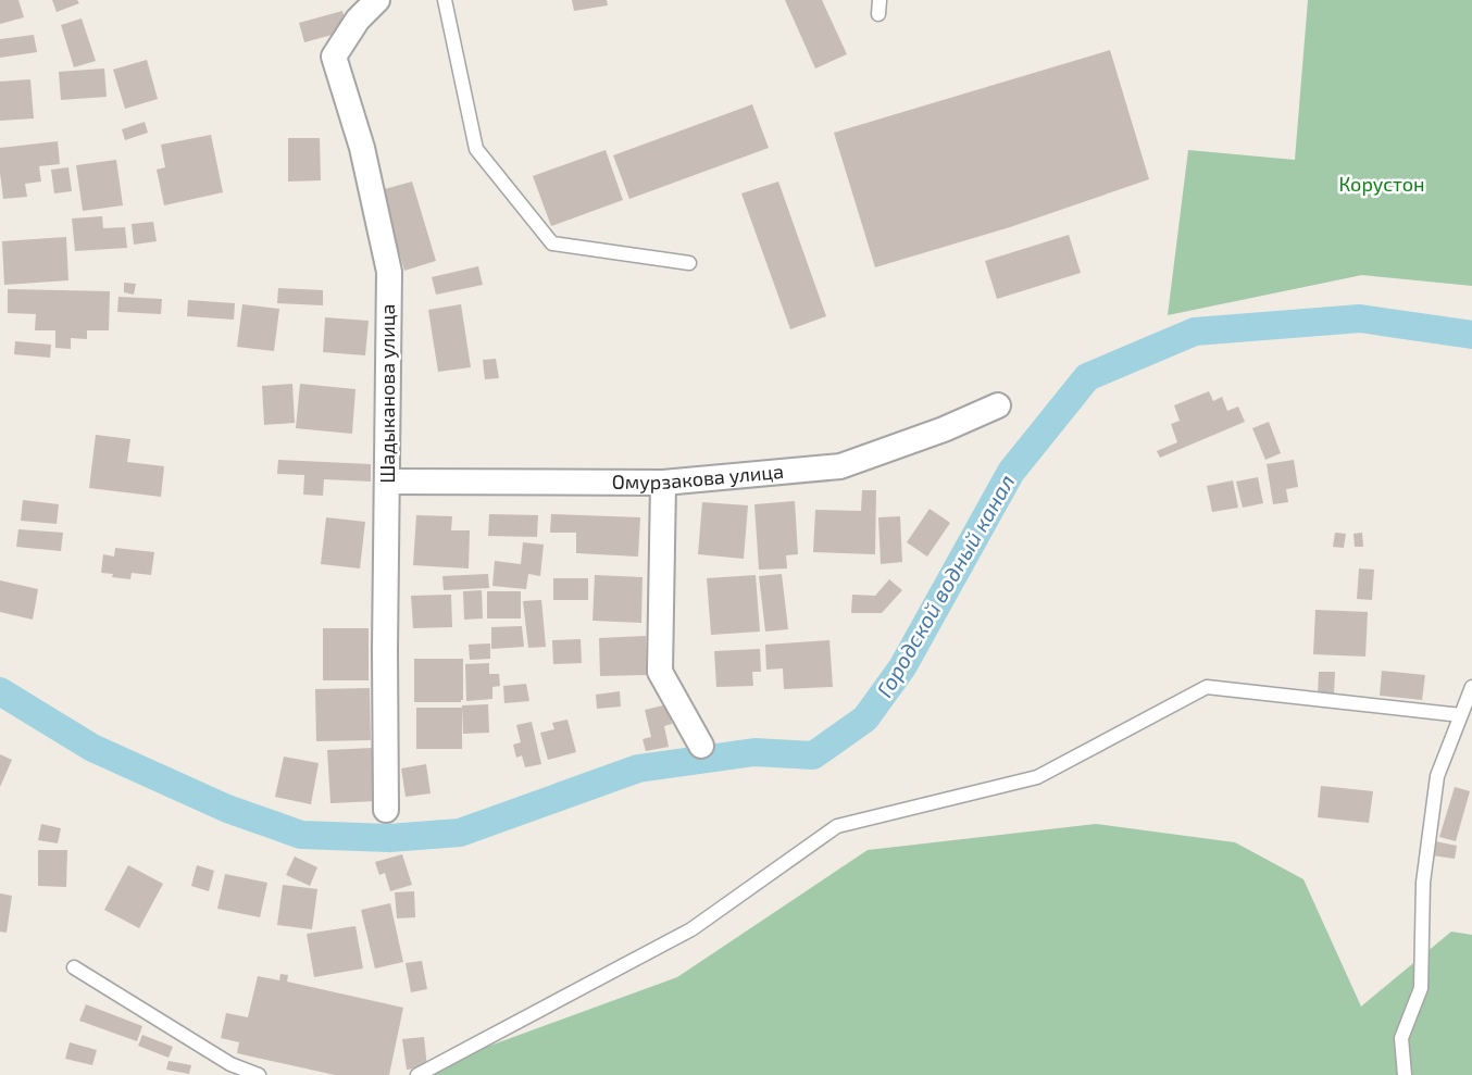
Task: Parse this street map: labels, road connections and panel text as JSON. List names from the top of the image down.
{
  "streets": {
    "street": ["Шадыканова улица", "Омурзакова улица"]
  },
  "crossings": [
    ["Шадыканова улица", "Омурзакова улица"]
  ],
  "water": ["Городской водный канал"],
  "parks": ["Корустон"]
}
